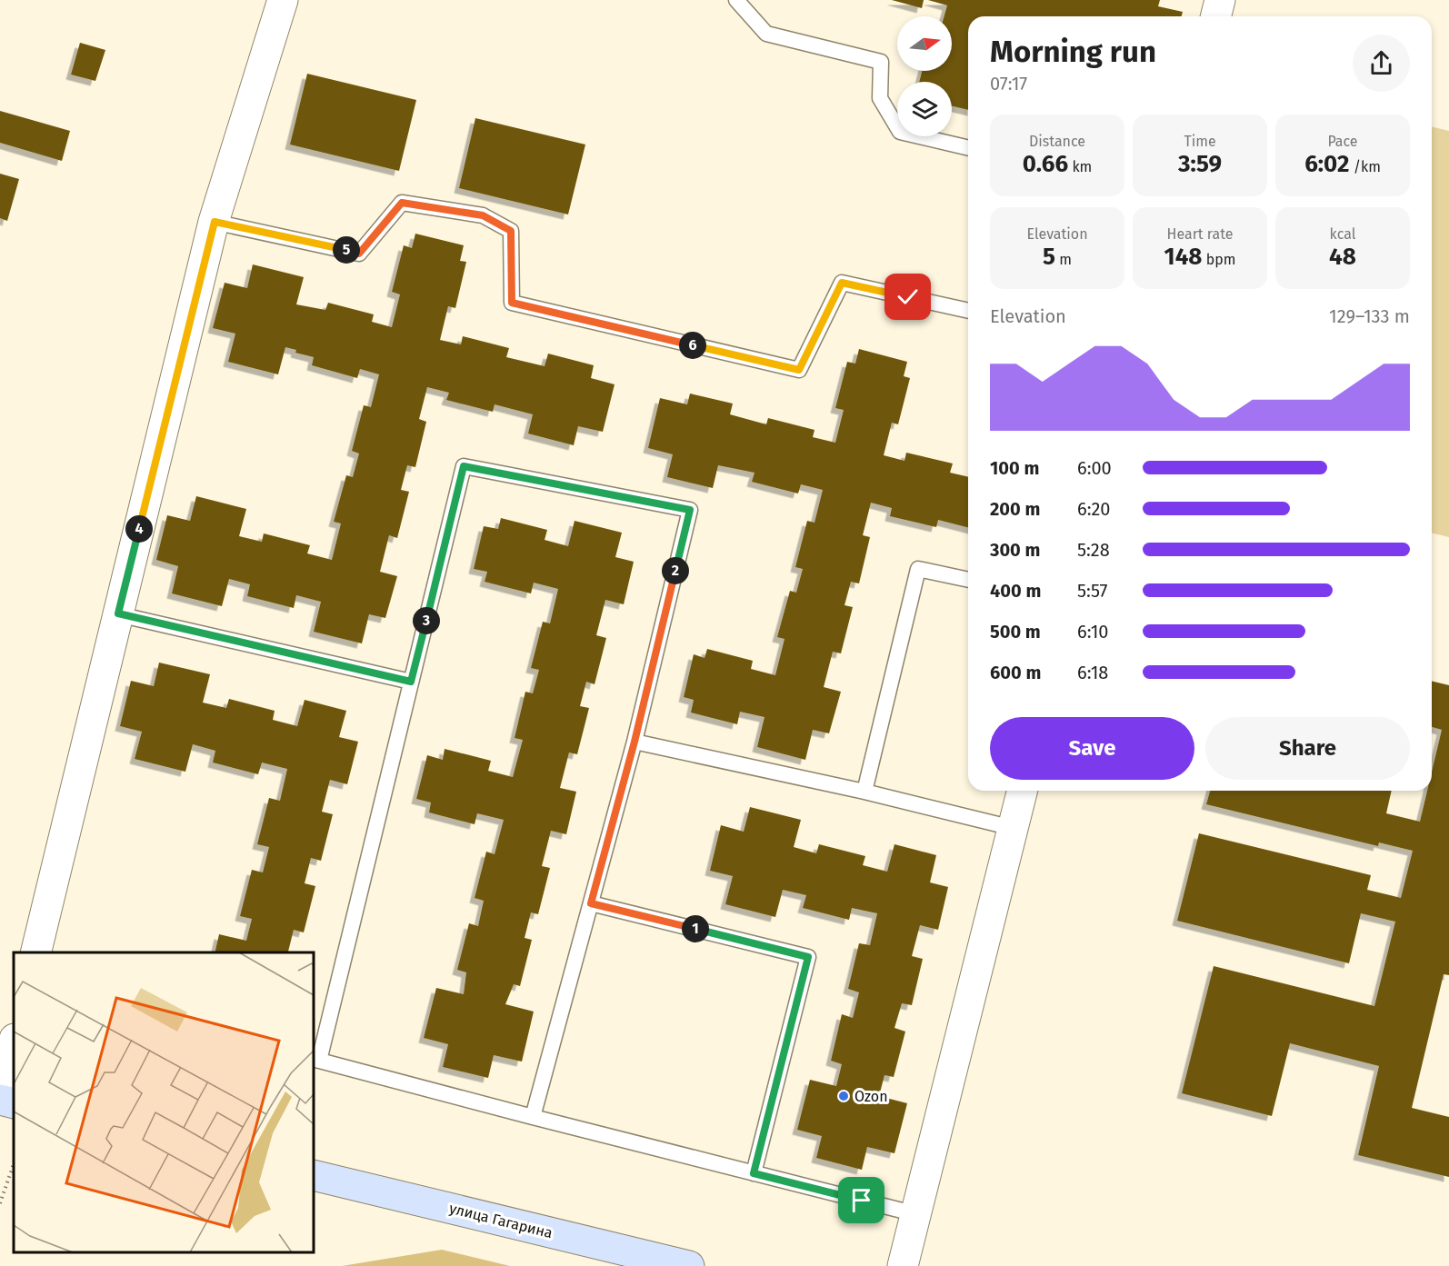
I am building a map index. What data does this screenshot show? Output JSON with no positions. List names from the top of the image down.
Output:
{
  "streets": {
    "street": ["улица Гагарина"]
  },
  "places": ["Ozon"],
  "north": "right",
  "page": {
    "heading": ["Morning run", "07:17"],
    "stats": [
      ["Distance", "0.66 km"],
      ["Time", "3:59"],
      ["Pace", "6:02 /km"],
      ["Elevation", "5 m"],
      ["Heart rate", "148 bpm"],
      ["kcal", "48"]
    ],
    "pins": [
      "5",
      "6",
      "4",
      "2",
      "3",
      "1"
    ],
    "chart": ["Elevation", "129–133 m"],
    "list": [
      {
        "name": "100 m",
        "note": "6:00"
      },
      {
        "name": "200 m",
        "note": "6:20"
      },
      {
        "name": "300 m",
        "note": "5:28"
      },
      {
        "name": "400 m",
        "note": "5:57"
      },
      {
        "name": "500 m",
        "note": "6:10"
      },
      {
        "name": "600 m",
        "note": "6:18"
      }
    ],
    "buttons": ["Save", "Share"]
  }
}
